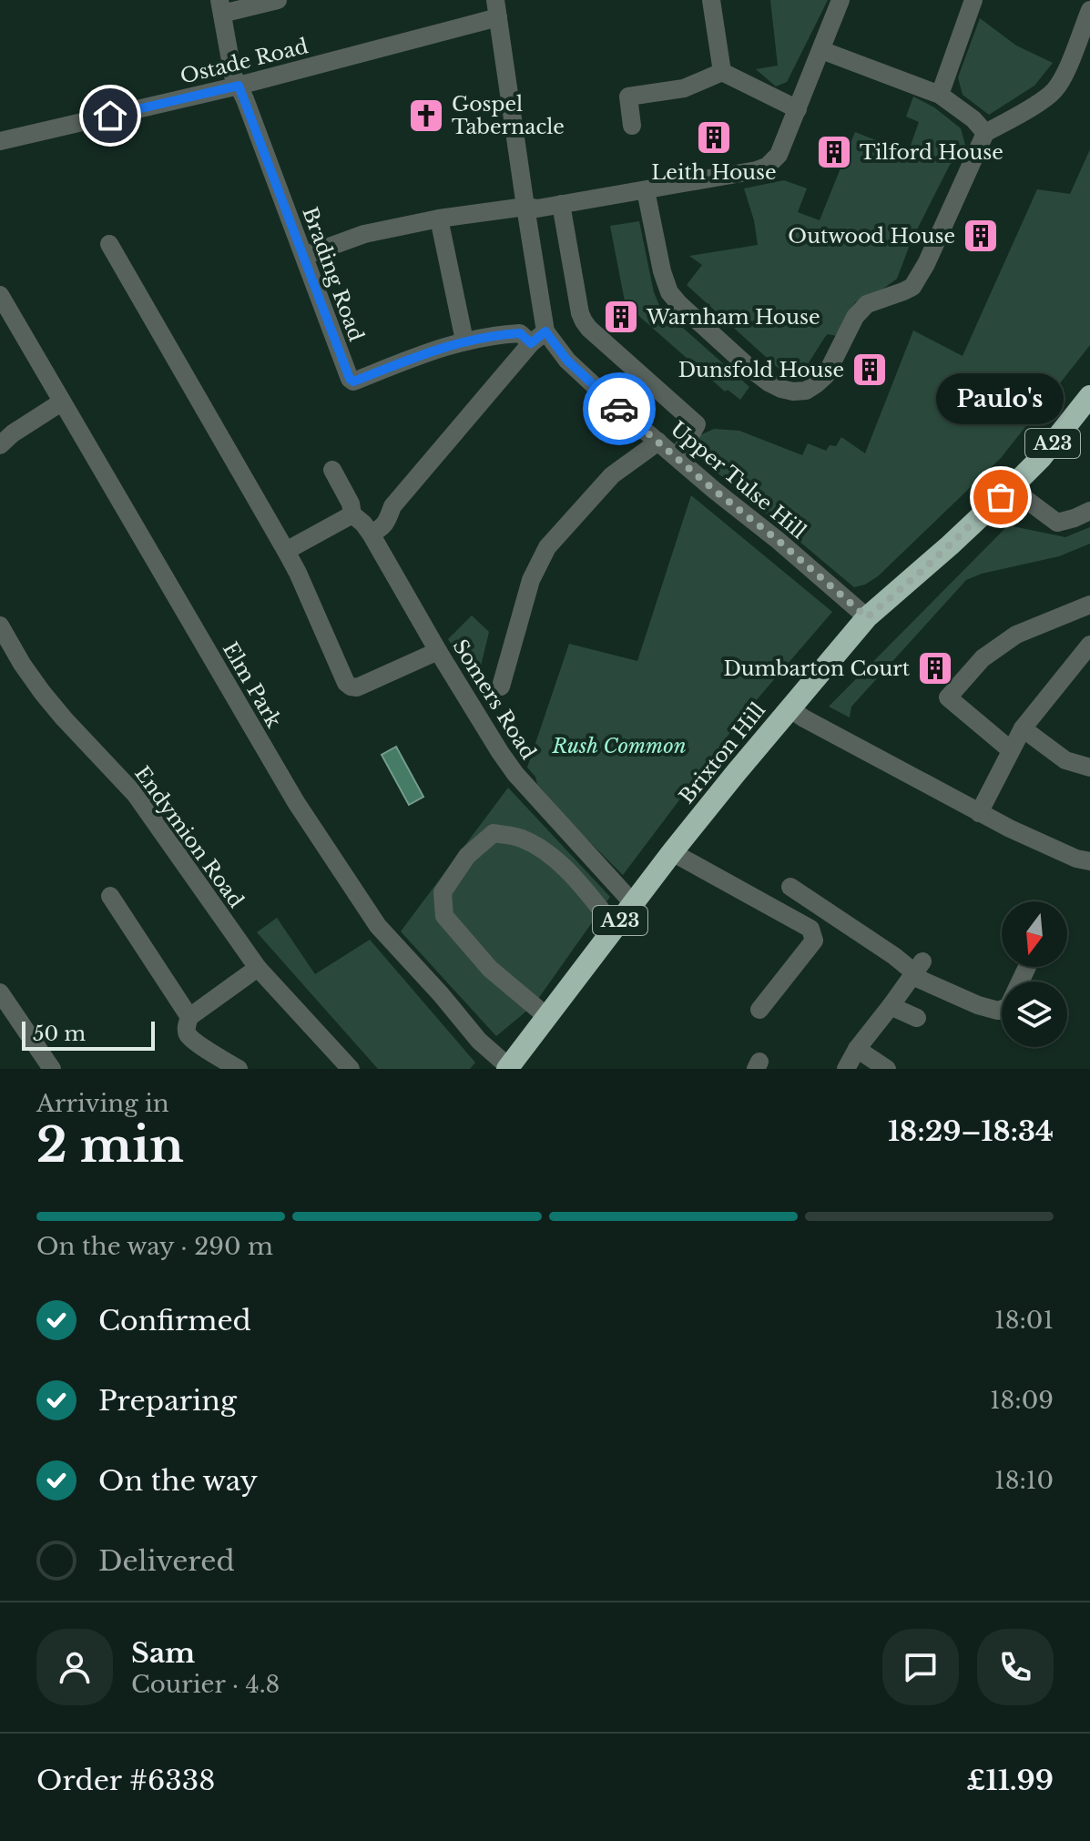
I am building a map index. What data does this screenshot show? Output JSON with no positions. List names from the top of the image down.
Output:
{
  "streets": {
    "highway": ["A23", "Brixton Hill"],
    "street": [
      "Ostade Road",
      "Brading Road",
      "Upper Tulse Hill",
      "Elm Park",
      "Somers Road",
      "Endymion Road"
    ]
  },
  "crossings": [
    ["Ostade Road", "Brading Road"],
    ["Ostade Road", "Upper Tulse Hill"],
    ["Brading Road", "Upper Tulse Hill"],
    ["Upper Tulse Hill", "Brixton Hill"],
    ["Elm Park", "Brixton Hill"],
    ["Somers Road", "Brixton Hill"]
  ],
  "parks": ["Rush Common"],
  "places": {
    "church": ["Gospel Tabernacle"],
    "building": [
      "Leith House",
      "Tilford House",
      "Outwood House",
      "Warnham House",
      "Dunsfold House",
      "Dumbarton Court"
    ],
    "other": ["Paulo's"]
  },
  "scale_bar": "50 m",
  "north": "bottom",
  "page": {
    "bubble": "Paulo's",
    "scale": "50 m",
    "heading": ["2 min", "Arriving in", "18:29–18:34"],
    "panel": [
      "Sam",
      "Courier · 4.8",
      "Order #6338",
      "£11.99"
    ],
    "bar": "On the way · 290 m",
    "list": [
      ["Confirmed", "18:01"],
      ["Preparing", "18:09"],
      ["On the way", "18:10"],
      "Delivered"
    ]
  }
}
